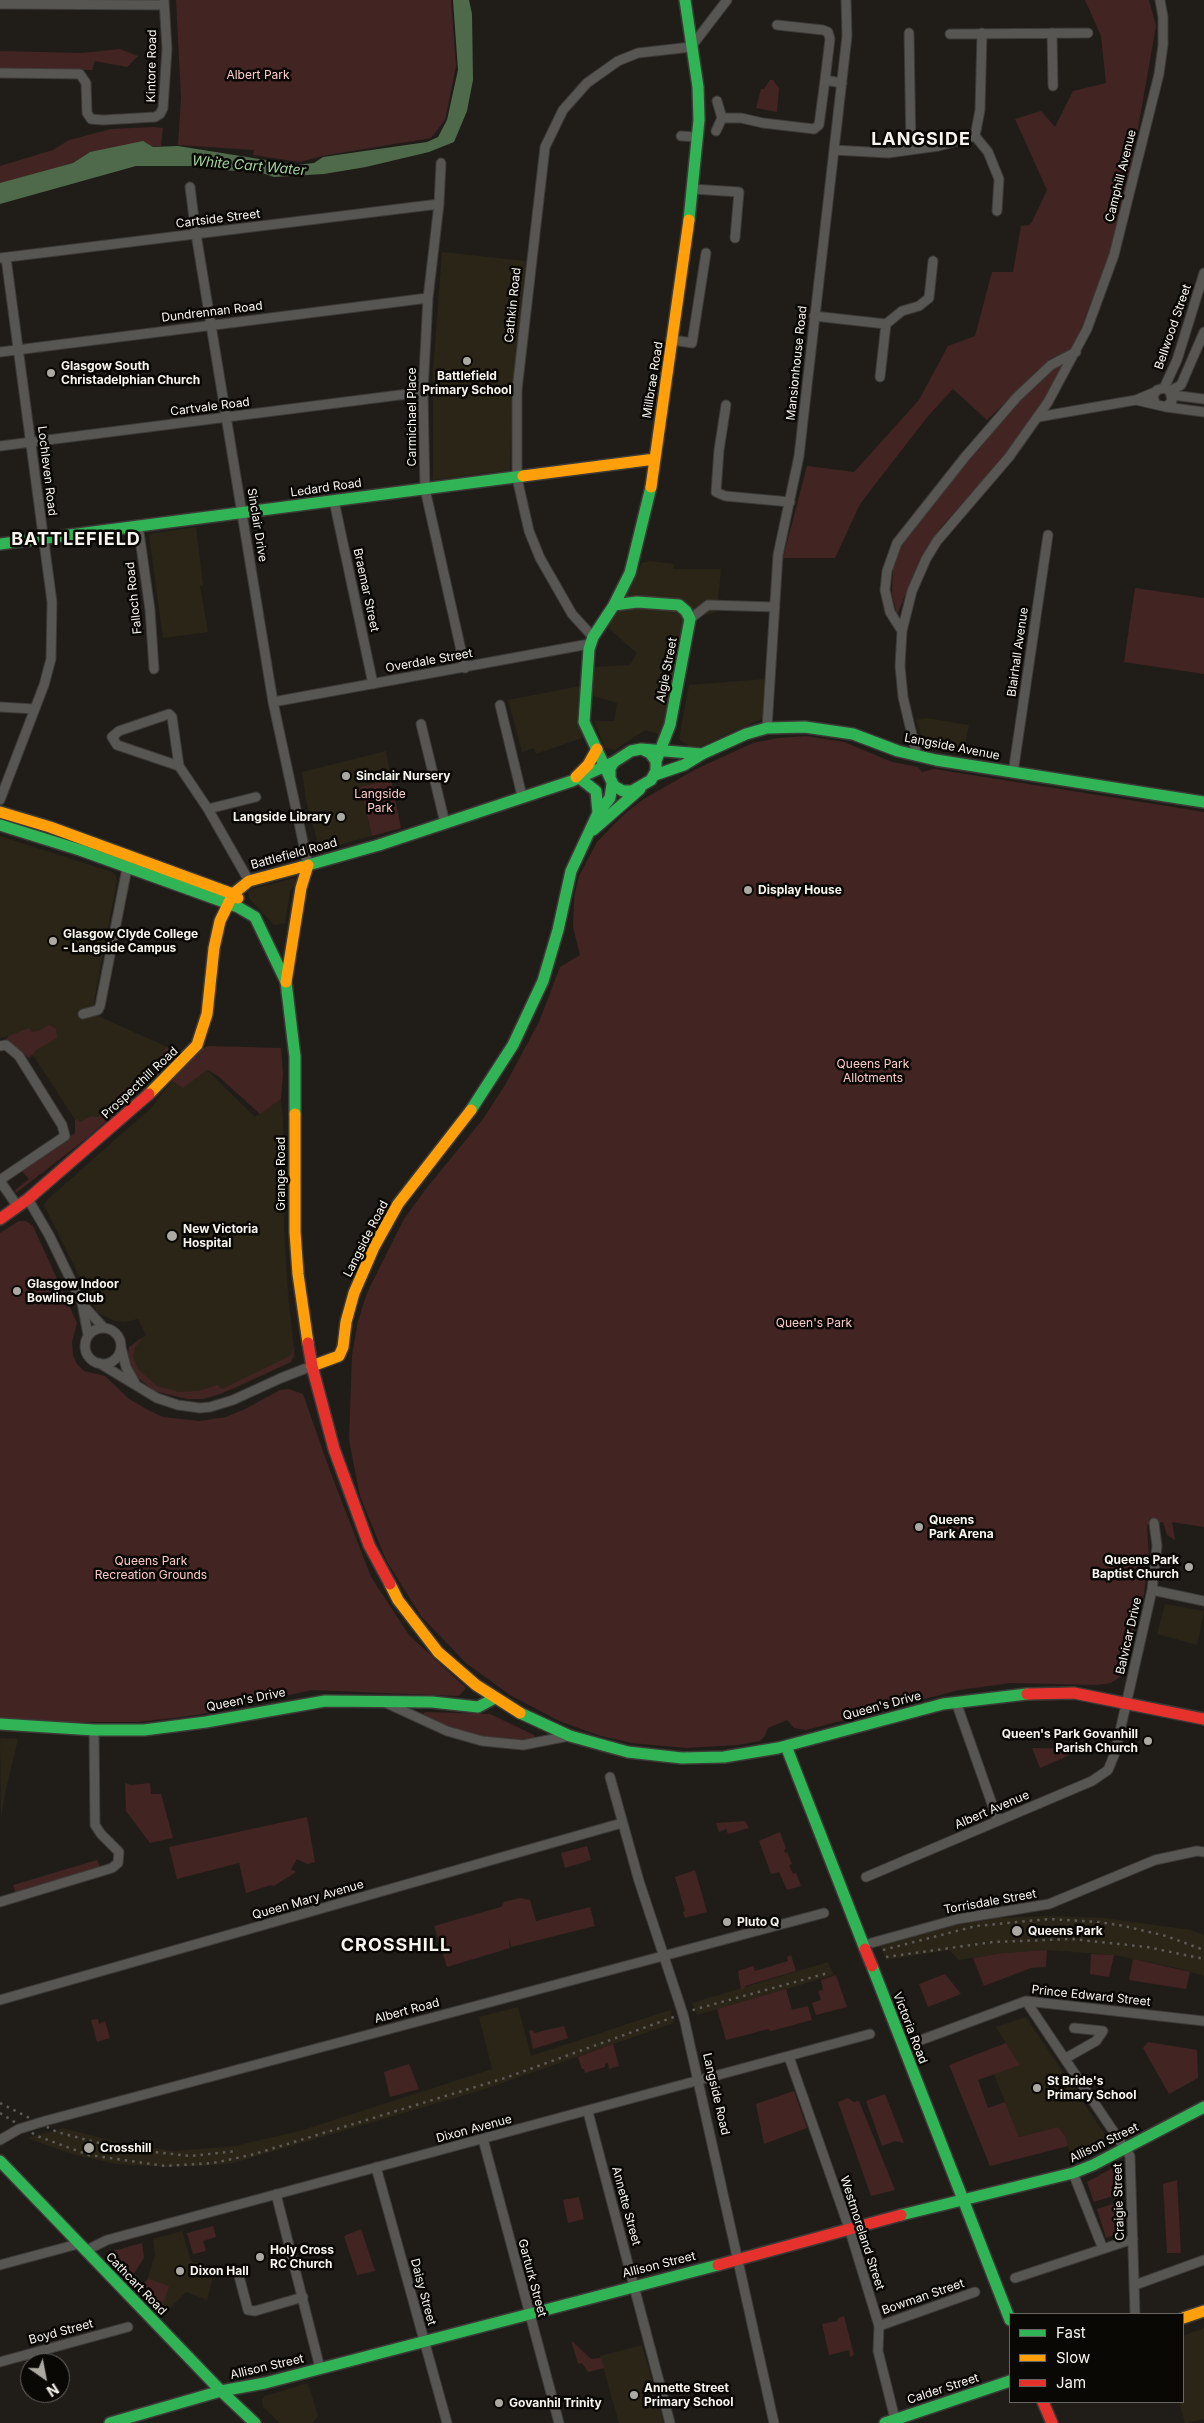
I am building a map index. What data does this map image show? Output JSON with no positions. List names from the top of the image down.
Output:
{
  "streets": {
    "street": [
      "Kintore Road",
      "Camphill Avenue",
      "Cartside Street",
      "Cathkin Road",
      "Dundrennan Road",
      "Bellwood Street",
      "Mansionhouse Road",
      "Millbrae Road",
      "Cartvale Road",
      "Carmichael Place",
      "Lochleven Road",
      "Ledard Road",
      "Sinclair Drive",
      "Braemar Street",
      "Falloch Road",
      "Blairhall Avenue",
      "Overdale Street",
      "Algie Street",
      "Langside Avenue",
      "Battlefield Road",
      "Prospecthill Road",
      "Grange Road",
      "Langside Road",
      "Balvicar Drive",
      "Queen's Drive",
      "Albert Avenue",
      "Queen Mary Avenue",
      "Torrisdale Street",
      "Prince Edward Street",
      "Albert Road",
      "Victoria Road",
      "Dixon Avenue",
      "Allison Street",
      "Craigie Street",
      "Annette Street",
      "Westmoreland Street",
      "Garturk Street",
      "Cathcart Road",
      "Daisy Street",
      "Bowman Street",
      "Boyd Street",
      "Calder Street"
    ]
  },
  "crossings": [
    ["Camphill Avenue", "Langside Avenue"],
    ["Cartside Street", "Carmichael Place"],
    ["Cartside Street", "Lochleven Road"],
    ["Cartside Street", "Sinclair Drive"],
    ["Cathkin Road", "Millbrae Road"],
    ["Cathkin Road", "Ledard Road"],
    ["Cathkin Road", "Overdale Street"],
    ["Dundrennan Road", "Carmichael Place"],
    ["Dundrennan Road", "Lochleven Road"],
    ["Dundrennan Road", "Sinclair Drive"],
    ["Mansionhouse Road", "Langside Avenue"],
    ["Millbrae Road", "Ledard Road"],
    ["Millbrae Road", "Overdale Street"],
    ["Millbrae Road", "Algie Street"],
    ["Millbrae Road", "Langside Avenue"],
    ["Millbrae Road", "Battlefield Road"],
    ["Millbrae Road", "Langside Road"],
    ["Cartvale Road", "Carmichael Place"],
    ["Cartvale Road", "Lochleven Road"],
    ["Cartvale Road", "Sinclair Drive"],
    ["Carmichael Place", "Ledard Road"],
    ["Carmichael Place", "Overdale Street"],
    ["Lochleven Road", "Ledard Road"],
    ["Ledard Road", "Sinclair Drive"],
    ["Ledard Road", "Braemar Street"],
    ["Ledard Road", "Falloch Road"],
    ["Sinclair Drive", "Overdale Street"],
    ["Sinclair Drive", "Battlefield Road"],
    ["Sinclair Drive", "Grange Road"],
    ["Braemar Street", "Overdale Street"],
    ["Blairhall Avenue", "Langside Avenue"],
    ["Algie Street", "Langside Avenue"],
    ["Algie Street", "Battlefield Road"],
    ["Algie Street", "Langside Road"],
    ["Langside Avenue", "Battlefield Road"],
    ["Langside Avenue", "Langside Road"],
    ["Battlefield Road", "Prospecthill Road"],
    ["Battlefield Road", "Grange Road"],
    ["Battlefield Road", "Langside Road"],
    ["Prospecthill Road", "Grange Road"],
    ["Grange Road", "Langside Road"],
    ["Langside Road", "Queen Mary Avenue"],
    ["Langside Road", "Albert Road"],
    ["Langside Road", "Dixon Avenue"],
    ["Langside Road", "Allison Street"],
    ["Balvicar Drive", "Queen's Drive"],
    ["Balvicar Drive", "Albert Avenue"],
    ["Queen's Drive", "Victoria Road"],
    ["Torrisdale Street", "Victoria Road"],
    ["Prince Edward Street", "Craigie Street"],
    ["Victoria Road", "Allison Street"],
    ["Dixon Avenue", "Annette Street"],
    ["Dixon Avenue", "Westmoreland Street"],
    ["Dixon Avenue", "Garturk Street"],
    ["Dixon Avenue", "Cathcart Road"],
    ["Dixon Avenue", "Daisy Street"],
    ["Allison Street", "Craigie Street"],
    ["Allison Street", "Annette Street"],
    ["Allison Street", "Westmoreland Street"],
    ["Allison Street", "Garturk Street"],
    ["Allison Street", "Cathcart Road"],
    ["Allison Street", "Daisy Street"],
    ["Westmoreland Street", "Bowman Street"],
    ["Westmoreland Street", "Calder Street"]
  ],
  "districts": ["LANGSIDE", "BATTLEFIELD", "CROSSHILL"],
  "water": ["White Cart Water"],
  "parks": [
    "Albert Park",
    "Langside Park",
    "Queens Park Allotments",
    "Queen's Park",
    "Queens Park Recreation Grounds"
  ],
  "places": [
    "Battlefield Primary School",
    "Glasgow South Christadelphian Church",
    "Sinclair Nursery",
    "Langside Library",
    "Display House",
    "Glasgow Clyde College - Langside Campus",
    "New Victoria Hospital",
    "Glasgow Indoor Bowling Club",
    "Queens Park Arena",
    "Queens Park Baptist Church",
    "Queen's Park Govanhill Parish Church",
    "Pluto Q",
    "Queens Park",
    "St Bride's Primary School",
    "Crosshill",
    "Holy Cross RC Church",
    "Dixon Hall",
    "Annette Street Primary School",
    "Govanhil Trinity"
  ],
  "legend": ["Fast", "Slow", "Jam"],
  "north": "bottom right"
}
